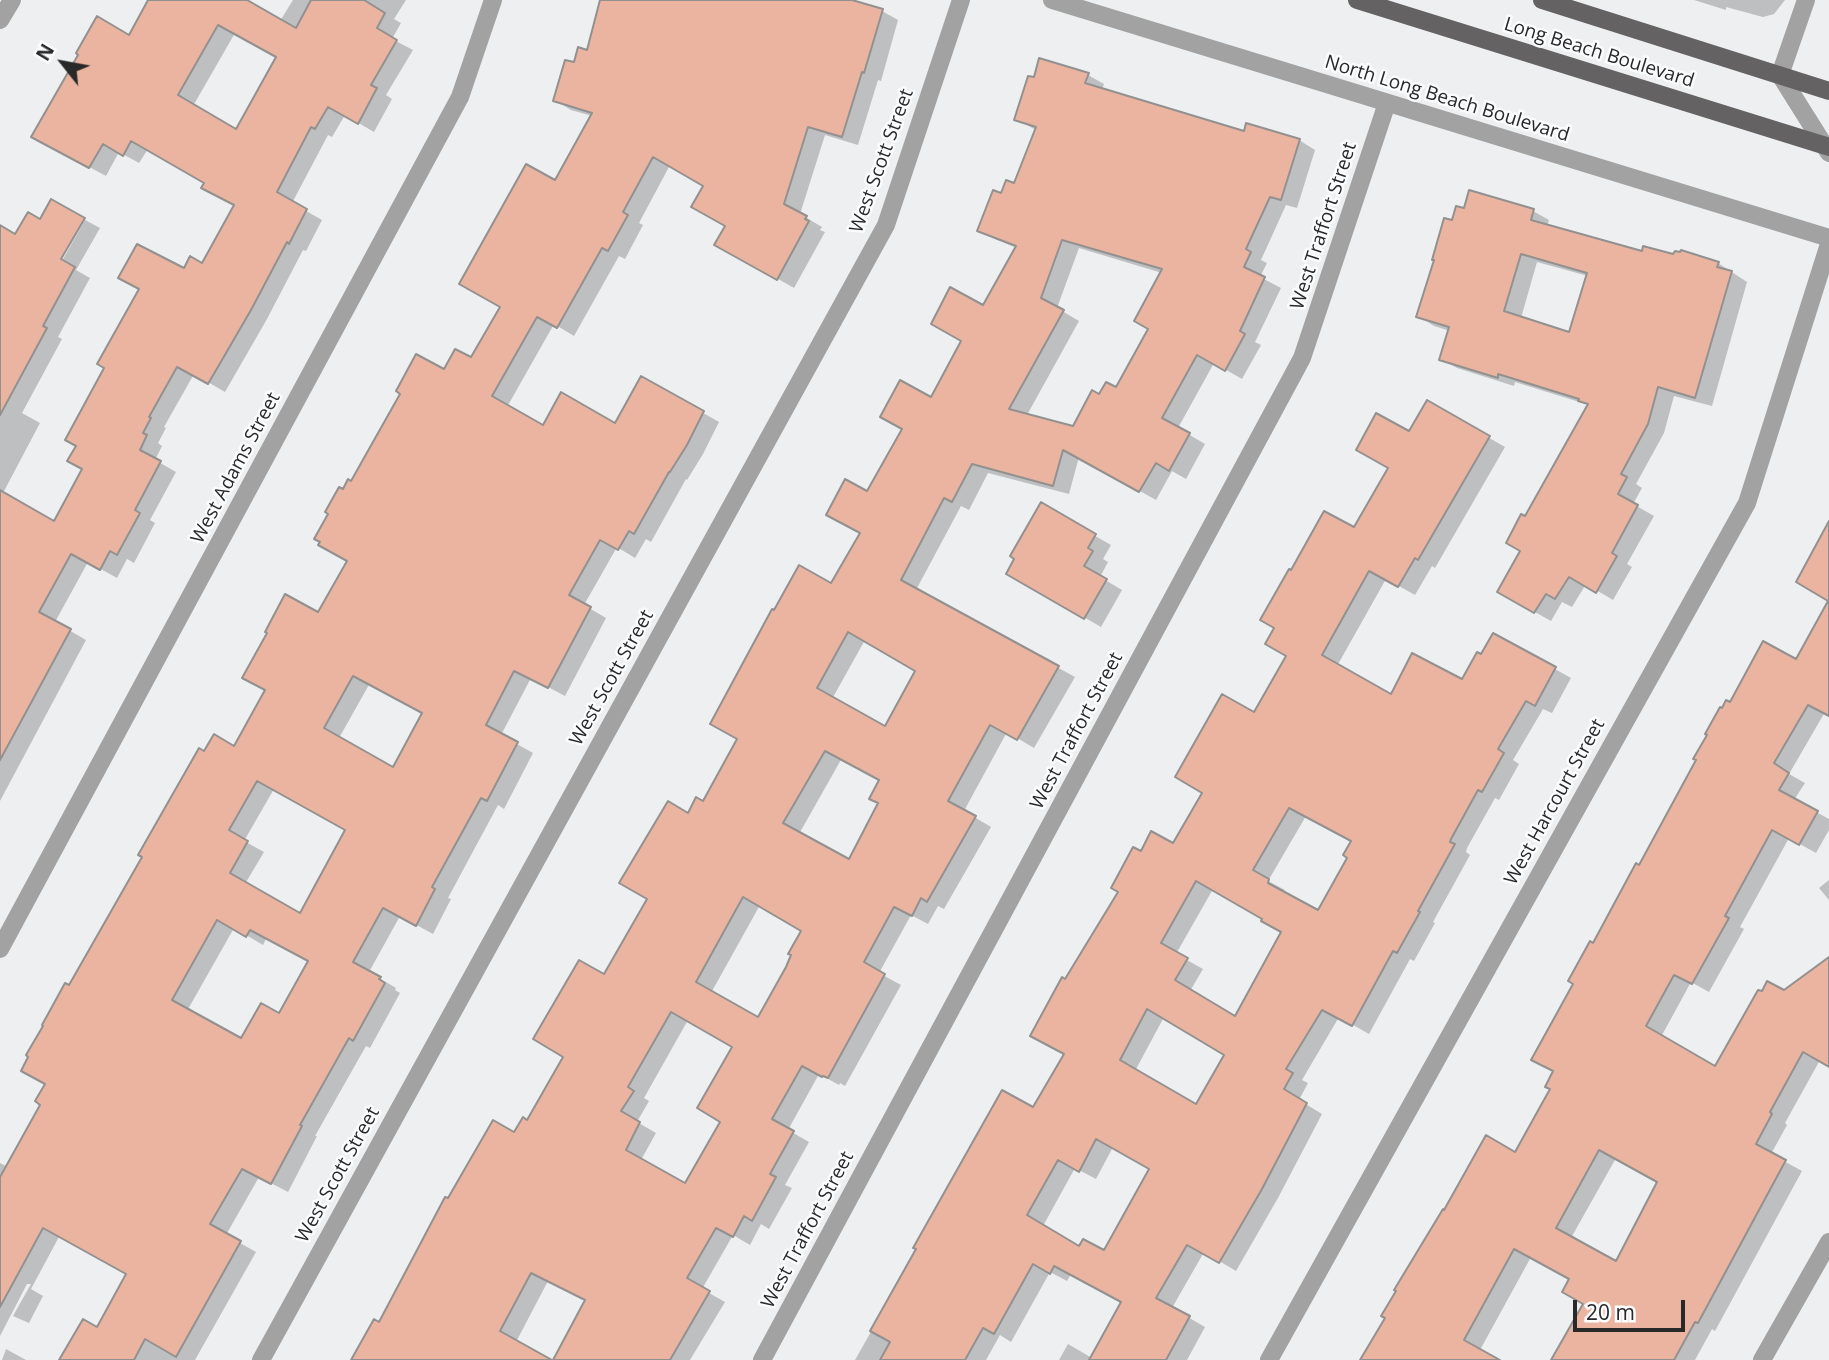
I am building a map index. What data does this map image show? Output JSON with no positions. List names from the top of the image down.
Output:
{
  "streets": {
    "main road": ["Long Beach Boulevard"],
    "street": [
      "North Long Beach Boulevard",
      "West Scott Street",
      "West Traffort Street",
      "West Adams Street",
      "West Harcourt Street"
    ]
  },
  "crossings": [
    ["North Long Beach Boulevard", "West Traffort Street"]
  ],
  "scale_bar": "20 m",
  "north": "top left"
}
